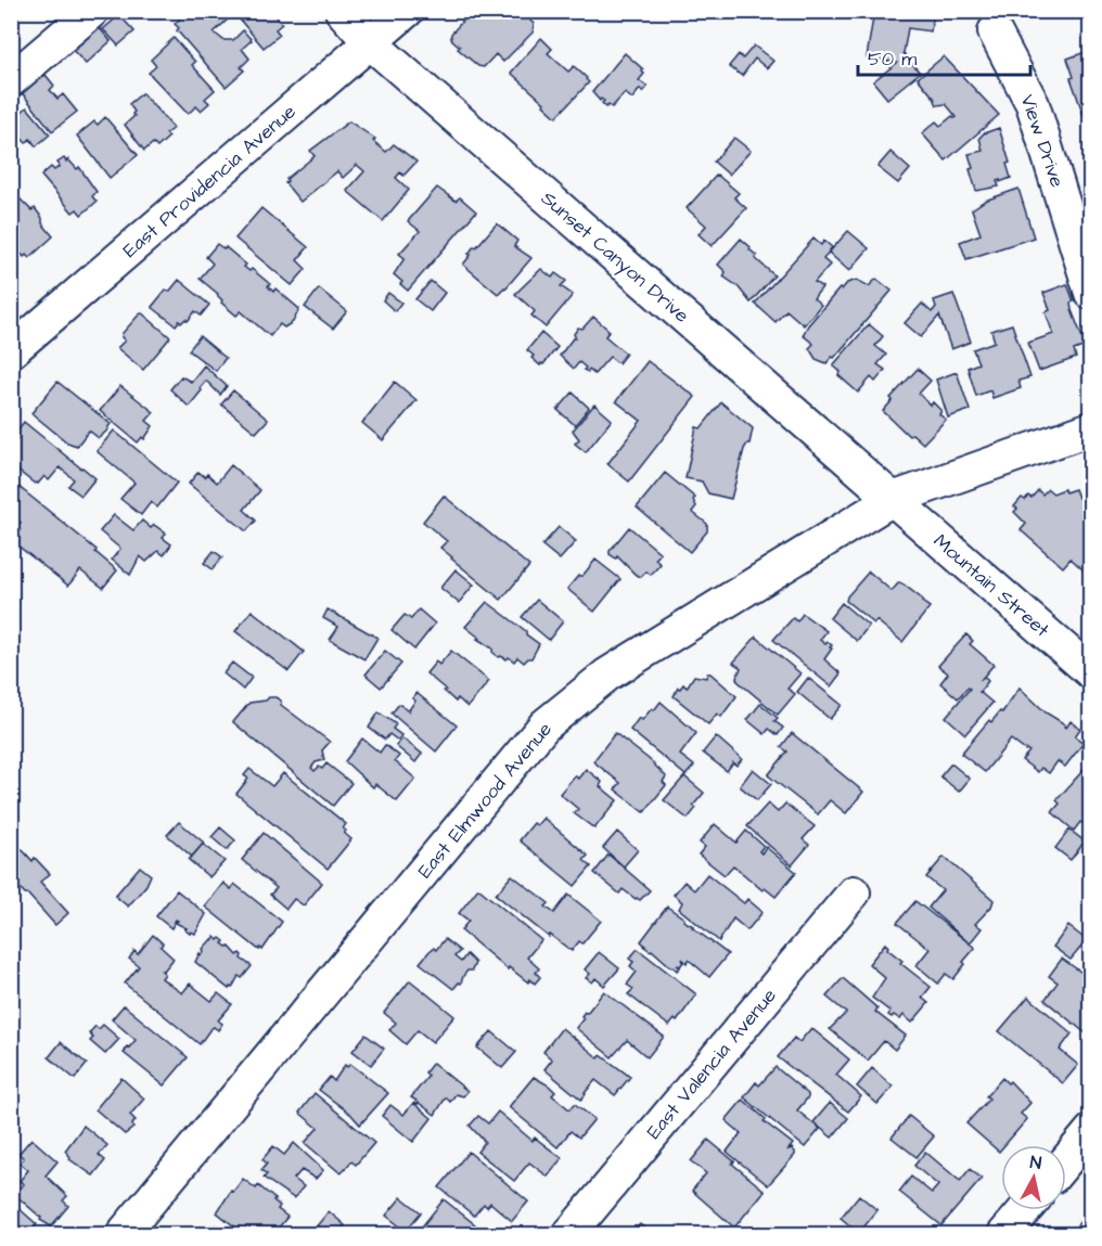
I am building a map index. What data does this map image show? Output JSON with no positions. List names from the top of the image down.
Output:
{
  "streets": {
    "street": [
      "View Drive",
      "East Providencia Avenue",
      "Sunset Canyon Drive",
      "Mountain Street",
      "East Elmwood Avenue",
      "East Valencia Avenue"
    ]
  },
  "crossings": [
    ["East Providencia Avenue", "Sunset Canyon Drive"],
    ["Sunset Canyon Drive", "Mountain Street"],
    ["Sunset Canyon Drive", "East Elmwood Avenue"],
    ["Mountain Street", "East Elmwood Avenue"]
  ],
  "scale_bar": "50 m",
  "north": "top"
}
